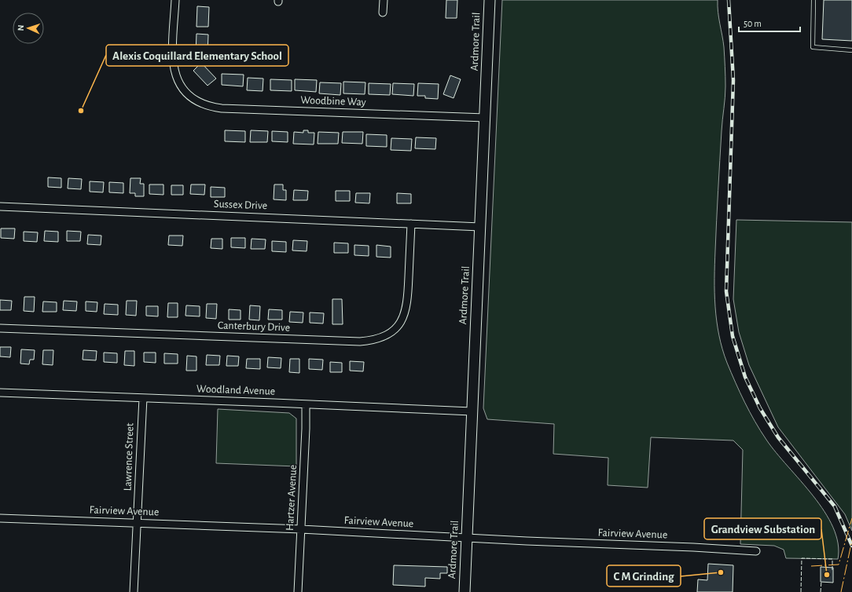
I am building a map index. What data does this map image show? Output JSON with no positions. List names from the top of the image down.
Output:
{
  "streets": {
    "street": [
      "Ardmore Trail",
      "Woodbine Way",
      "Sussex Drive",
      "Canterbury Drive",
      "Woodland Avenue",
      "Lawrence Street",
      "Hartzer Avenue",
      "Fairview Avenue"
    ]
  },
  "crossings": [
    ["Ardmore Trail", "Woodbine Way"],
    ["Ardmore Trail", "Sussex Drive"],
    ["Ardmore Trail", "Woodland Avenue"],
    ["Ardmore Trail", "Fairview Avenue"],
    ["Sussex Drive", "Canterbury Drive"],
    ["Woodland Avenue", "Lawrence Street"],
    ["Woodland Avenue", "Hartzer Avenue"],
    ["Lawrence Street", "Fairview Avenue"],
    ["Hartzer Avenue", "Fairview Avenue"]
  ],
  "places": ["Alexis Coquillard Elementary School", "C M Grinding", "Grandview Substation"],
  "scale_bar": "50 m",
  "north": "left"
}
